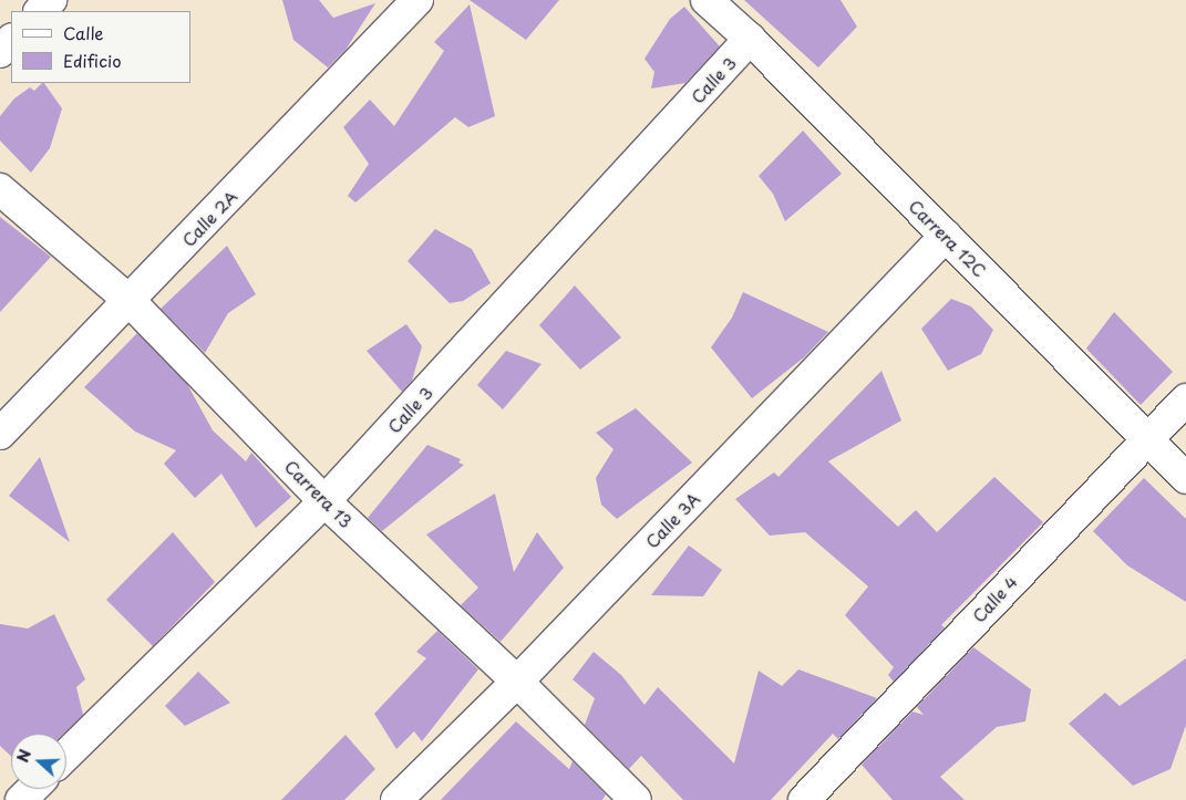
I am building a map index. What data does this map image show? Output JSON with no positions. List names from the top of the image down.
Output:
{
  "streets": {
    "street": [
      "Calle 3",
      "Calle 2A",
      "Carrera 12C",
      "Carrera 13",
      "Calle 3A",
      "Calle 4"
    ]
  },
  "crossings": [
    ["Calle 3", "Carrera 12C"],
    ["Calle 3", "Carrera 13"],
    ["Calle 2A", "Carrera 13"],
    ["Carrera 12C", "Calle 3A"],
    ["Carrera 12C", "Calle 4"],
    ["Carrera 13", "Calle 3A"]
  ],
  "legend": ["Calle", "Edificio"],
  "north": "left"
}
